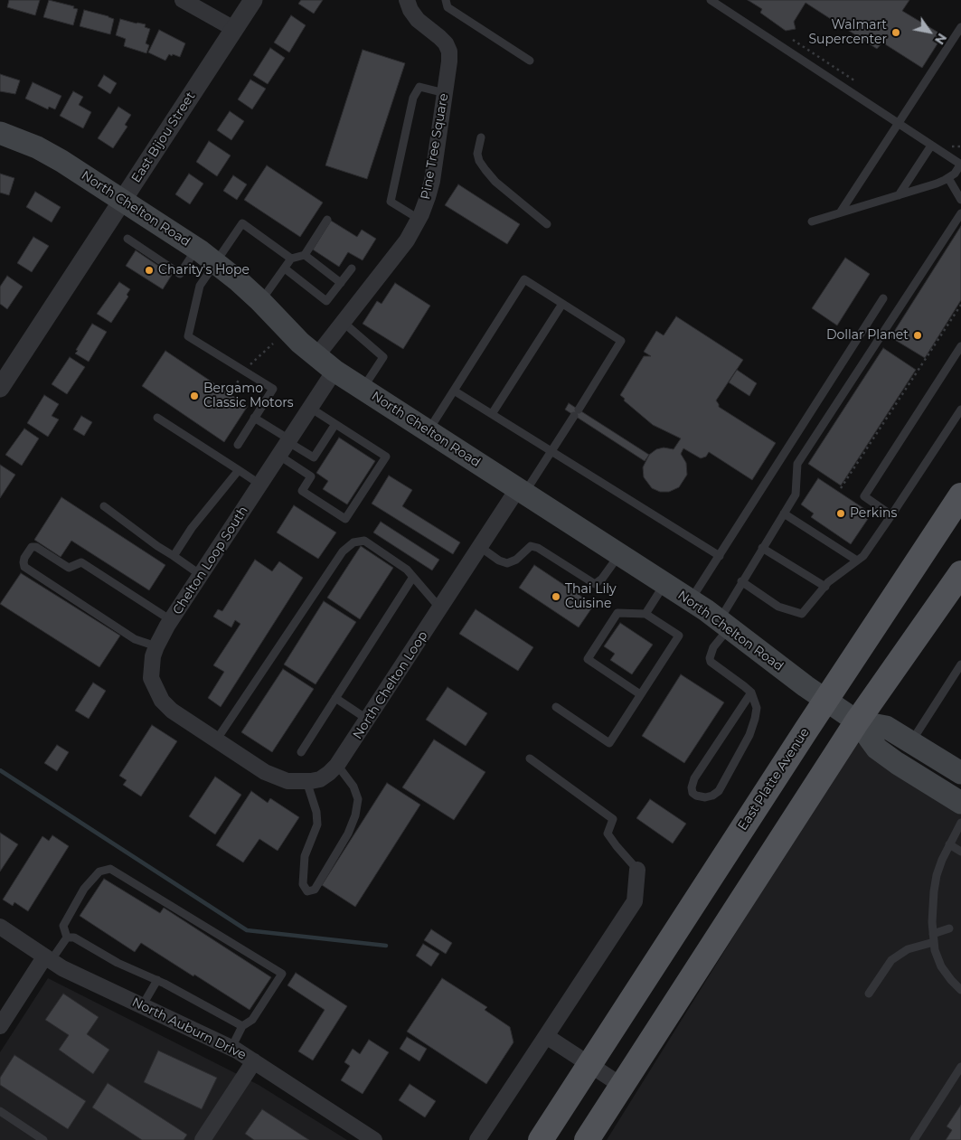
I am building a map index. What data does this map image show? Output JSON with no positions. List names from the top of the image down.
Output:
{
  "streets": {
    "main road": ["North Chelton Road", "East Platte Avenue"],
    "street": [
      "East Bijou Street",
      "Pine Tree Square",
      "Chelton Loop South",
      "North Chelton Loop",
      "North Auburn Drive"
    ]
  },
  "crossings": [
    ["East Bijou Street", "North Chelton Road"],
    ["Pine Tree Square", "North Chelton Road"],
    ["North Chelton Road", "Chelton Loop South"],
    ["North Chelton Road", "North Chelton Loop"],
    ["North Chelton Road", "East Platte Avenue"],
    ["Chelton Loop South", "North Chelton Loop"]
  ],
  "places": [
    "Walmart Supercenter",
    "Charity's Hope",
    "Dollar Planet",
    "Bergamo Classic Motors",
    "Perkins",
    "Thai Lily Cuisine"
  ],
  "north": "bottom right"
}
